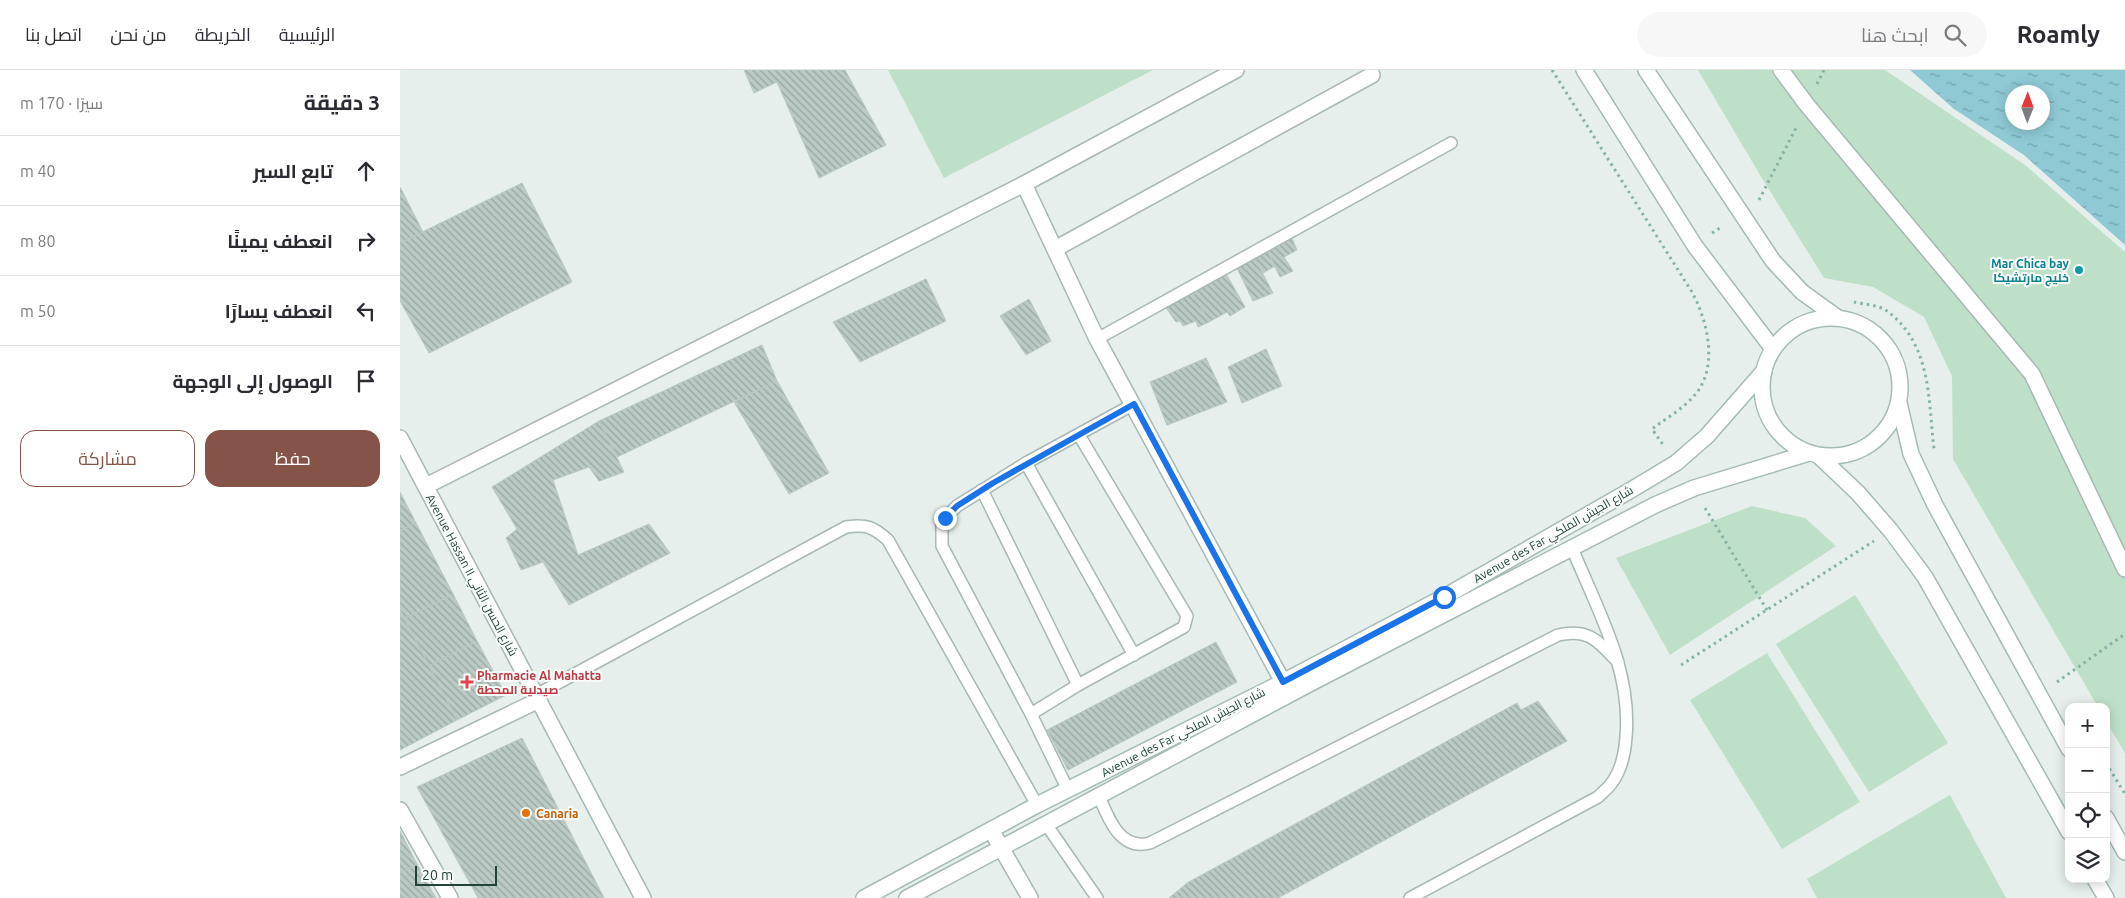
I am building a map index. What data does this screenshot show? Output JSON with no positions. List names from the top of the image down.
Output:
{
  "streets": {
    "main road": ["Avenue des Far شارع الجيش الملكي", "Avenue Hassan II شارع الحسن الثاني"]
  },
  "places": {
    "other": ["Mar Chica bay خليج مارتشيكا", "Canaria"],
    "health": ["Pharmacie Al Mahatta صيدلية المحطة"]
  },
  "scale_bar": "20 m",
  "north": "top",
  "page": {
    "header": "Roamly",
    "search": "ابحث هنا",
    "nav": [
      "الرئيسية",
      "الخريطة",
      "من نحن",
      "اتصل بنا"
    ],
    "heading": ["3 دقيقة", "سيرًا · 170 m"],
    "list": [
      ["تابع السير", "40 m"],
      ["انعطف يمينًا", "80 m"],
      ["انعطف يسارًا", "50 m"],
      "الوصول إلى الوجهة"
    ],
    "buttons": ["حفظ", "مشاركة"],
    "map_buttons": ["+", "−"],
    "scale": "20 m"
  }
}
